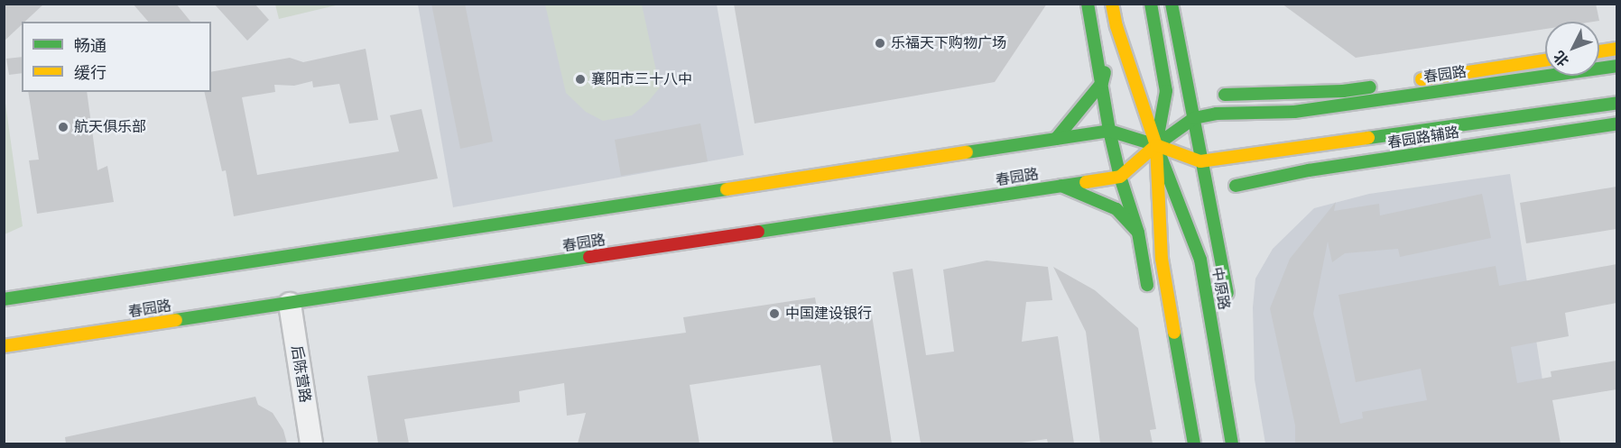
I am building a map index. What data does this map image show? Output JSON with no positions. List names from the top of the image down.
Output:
{
  "streets": {
    "main road": ["春园路", "春园路辅路", "中原路"],
    "street": ["后陈营路"]
  },
  "crossings": [
    ["春园路", "中原路"],
    ["春园路", "后陈营路"]
  ],
  "places": [
    "乐福天下购物广场",
    "襄阳市三十八中",
    "航天俱乐部",
    "中国建设银行"
  ],
  "legend": ["畅通", "缓行"],
  "north": "bottom left"
}
